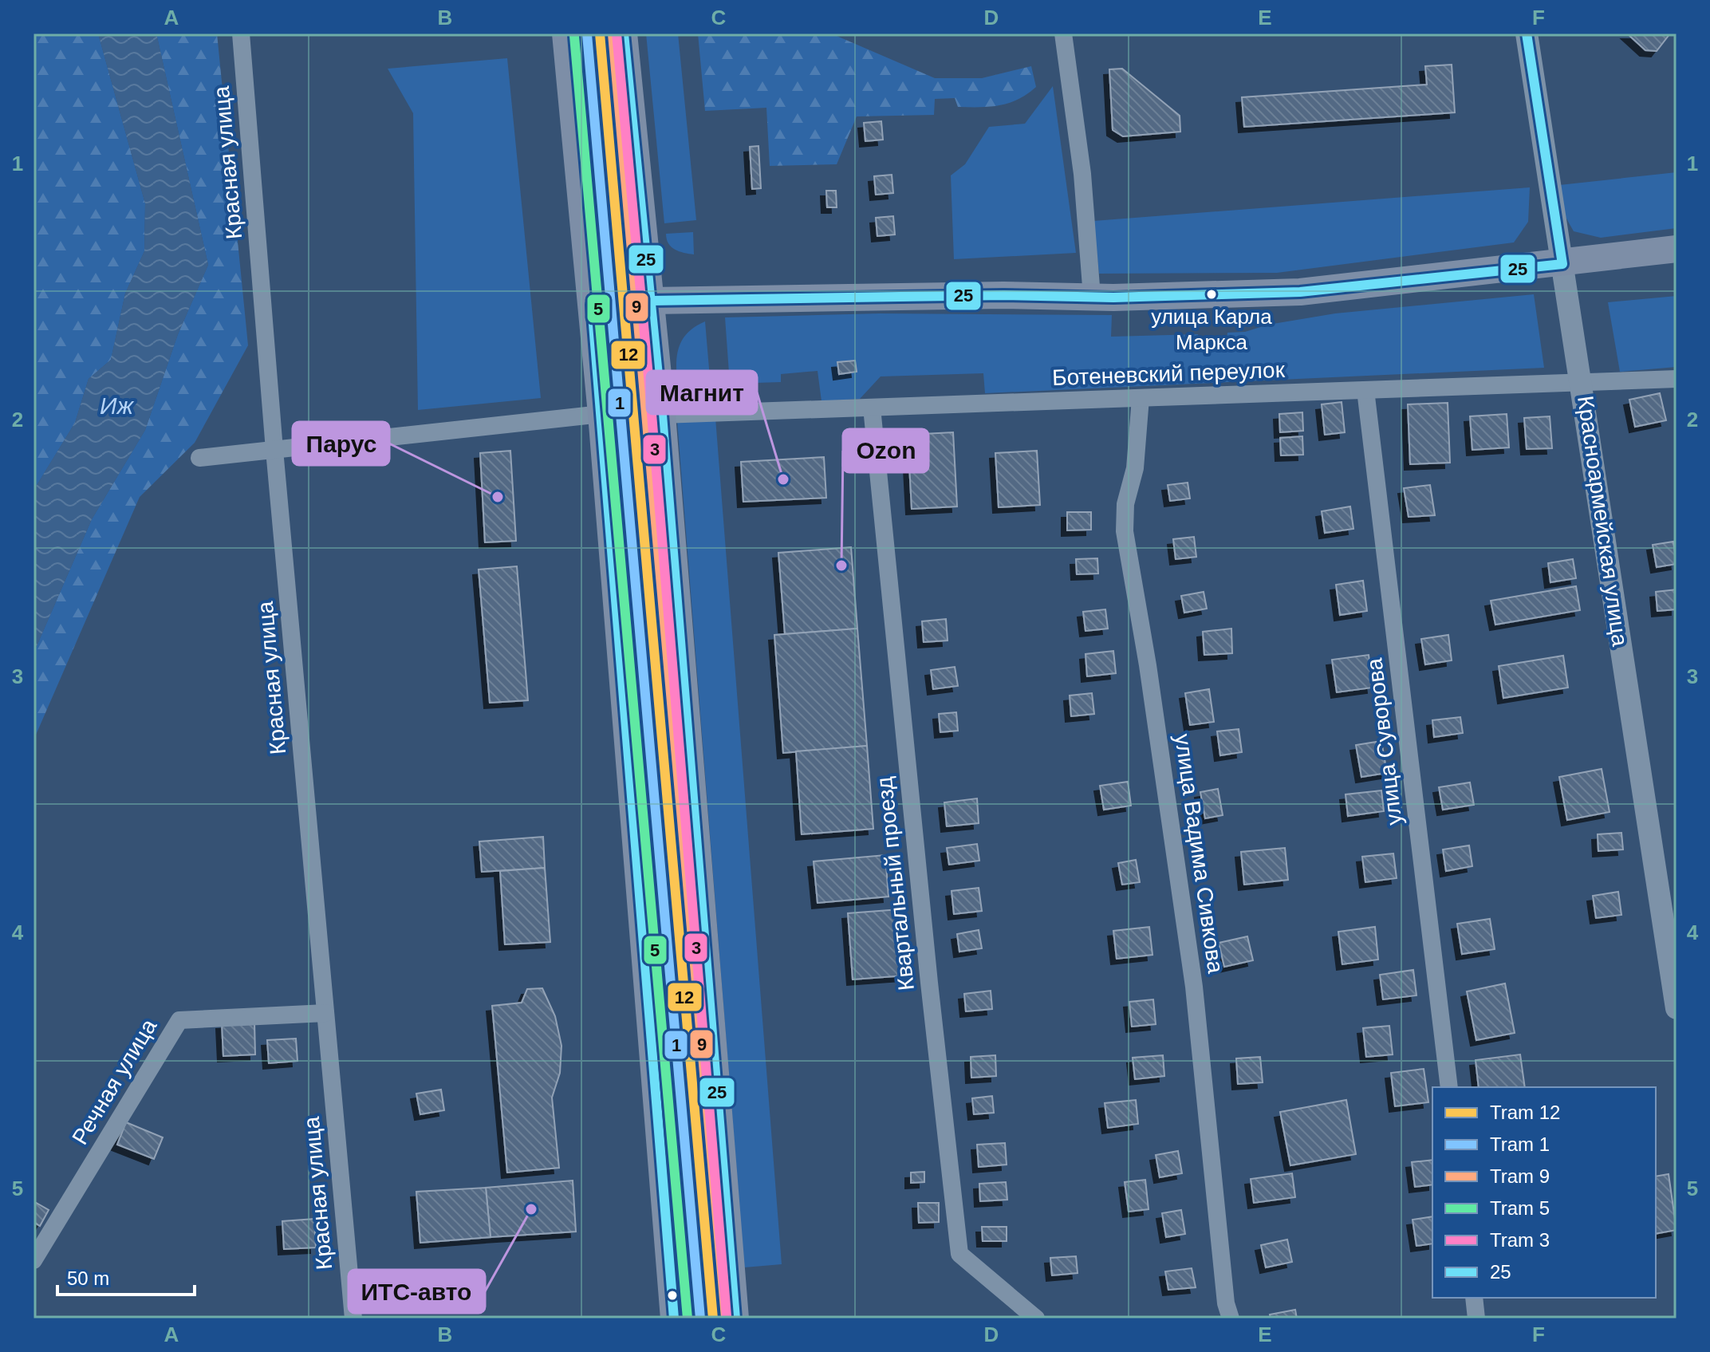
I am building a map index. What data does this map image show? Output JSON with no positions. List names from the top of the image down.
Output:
{
  "streets": {
    "street": [
      "Красная улица",
      "Ботеневский переулок",
      "Красноармейская улица",
      "улица Суворова",
      "улица Вадима Сивкова",
      "Квартальный проезд",
      "Речная улица"
    ]
  },
  "crossings": [
    ["Красная улица", "Речная улица"],
    ["Ботеневский переулок", "Красноармейская улица"],
    ["Ботеневский переулок", "улица Суворова"],
    ["Ботеневский переулок", "улица Вадима Сивкова"],
    ["Ботеневский переулок", "Квартальный проезд"]
  ],
  "water": ["Иж"],
  "places": [
    "улица Карла Маркса",
    "Магнит",
    "Парус",
    "Ozon",
    "ИТС-авто"
  ],
  "lines": [
    "tram line 12",
    "tram line 9",
    "tram line 3",
    "transit line 25",
    "tram line 1",
    "tram line 5"
  ],
  "legend": [
    "Tram 12",
    "Tram 1",
    "Tram 9",
    "Tram 5",
    "Tram 3",
    "25"
  ],
  "scale_bar": "50 m",
  "grid": {
    "columns": [
      "A",
      "B",
      "C",
      "D",
      "E",
      "F"
    ],
    "rows": [
      "1",
      "2",
      "3",
      "4",
      "5"
    ]
  }
}
